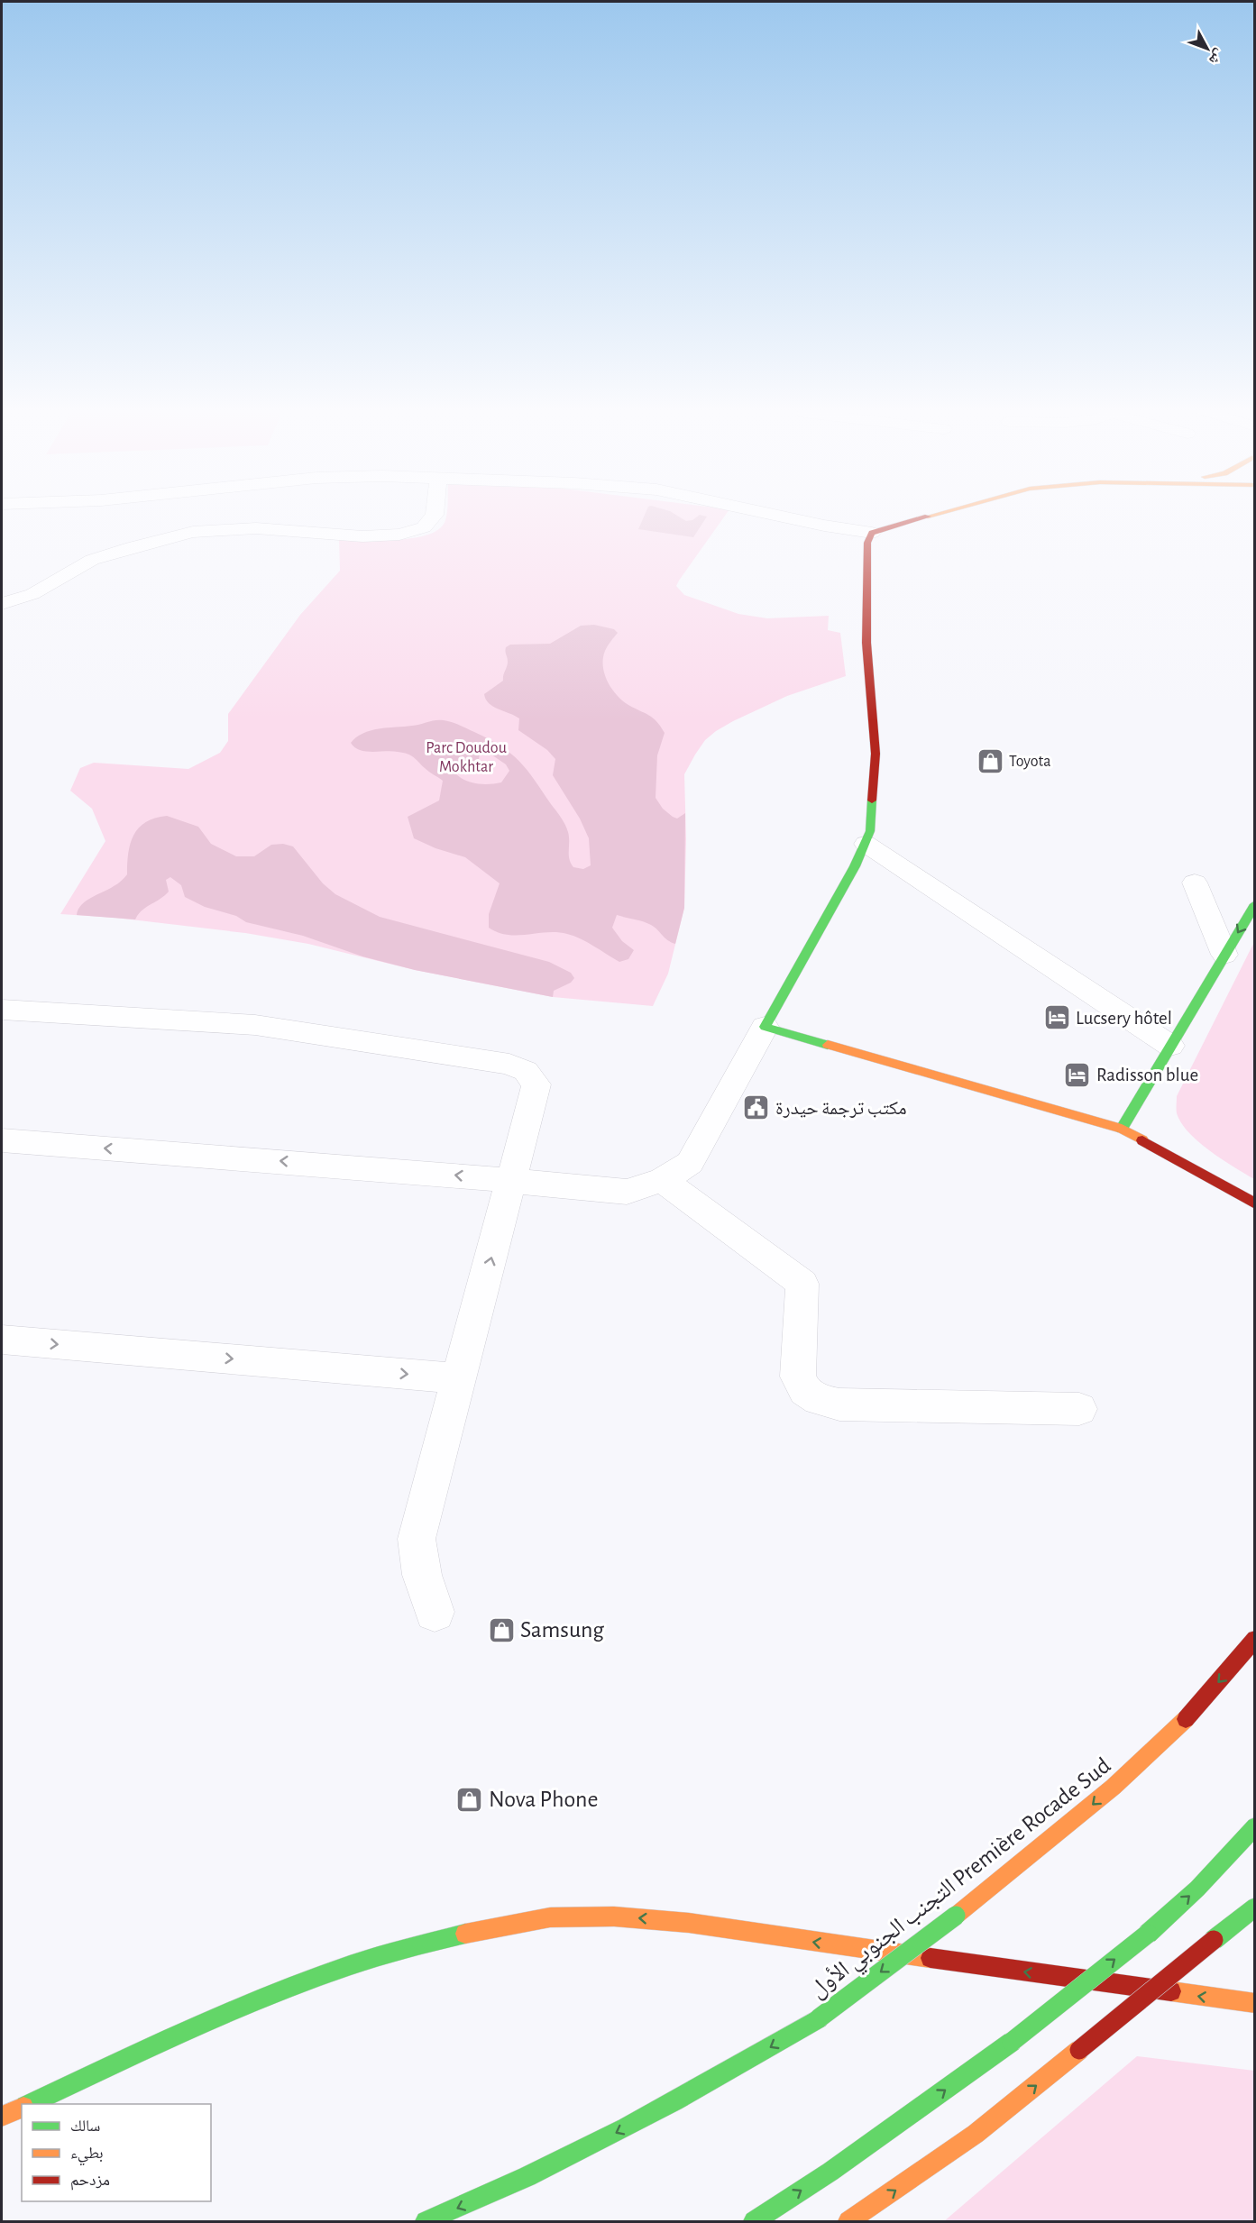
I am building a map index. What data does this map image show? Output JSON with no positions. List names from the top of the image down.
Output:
{
  "streets": {
    "main road": ["التجنب الجنوبي الأول Première Rocade Sud"]
  },
  "one_way": ["التجنب الجنوبي الأول Première Rocade Sud"],
  "parks": ["Parc Doudou Mokhtar"],
  "places": {
    "shop": ["Toyota", "Samsung", "Nova Phone"],
    "hotel": ["Lucsery hôtel", "Radisson blue"],
    "public building": ["مكتب ترجمة حيدرة"]
  },
  "legend": ["سالك", "بطيء", "مزدحم"],
  "north": "bottom right"
}
